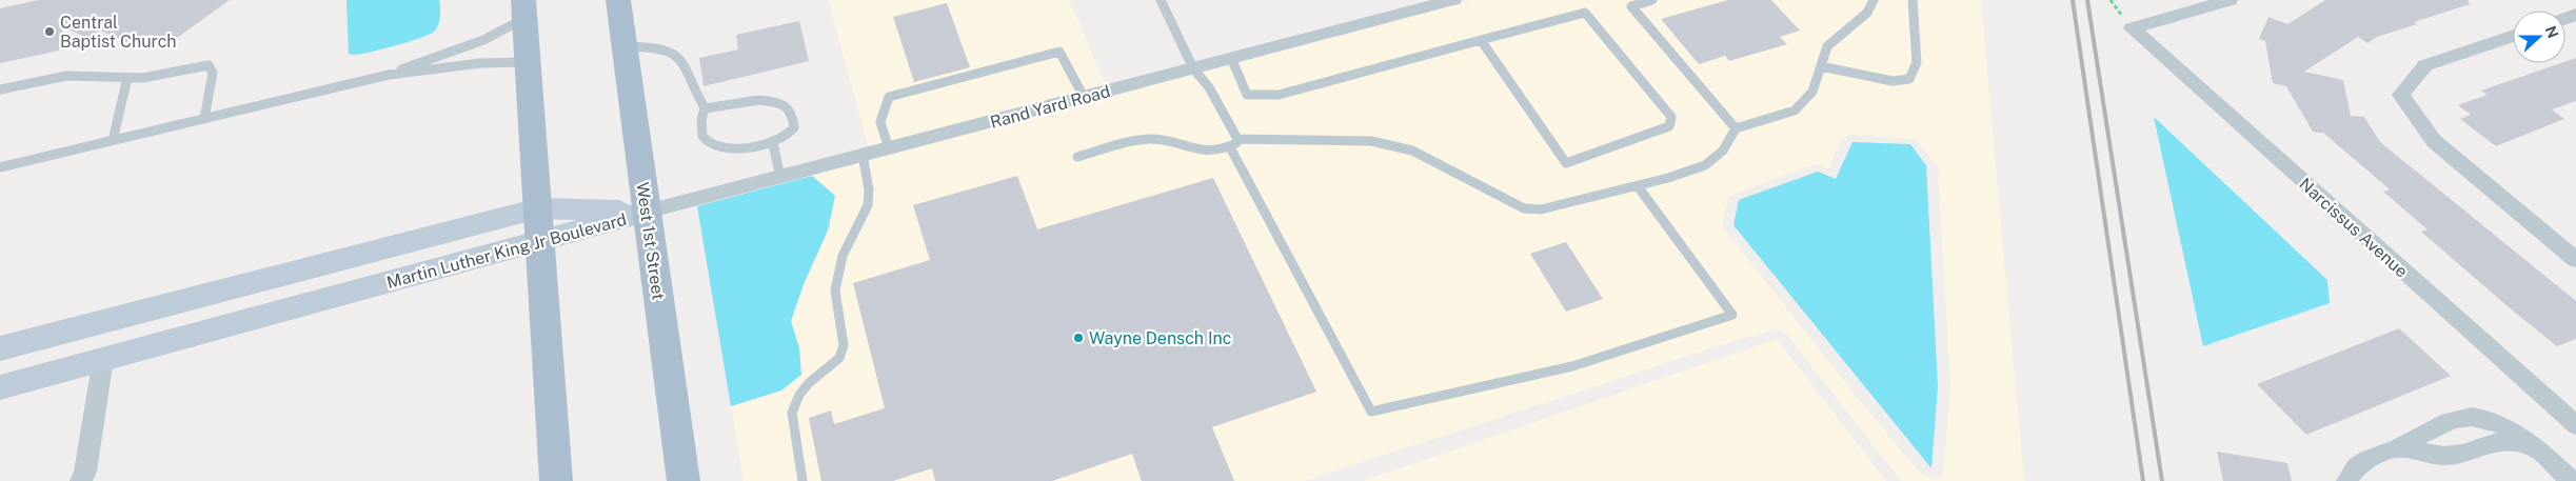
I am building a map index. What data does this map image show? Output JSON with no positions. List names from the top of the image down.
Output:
{
  "streets": {
    "main road": ["West 1st Street", "Martin Luther King Jr Boulevard"],
    "street": ["Rand Yard Road", "Narcissus Avenue"]
  },
  "crossings": [
    ["Rand Yard Road", "West 1st Street"],
    ["Rand Yard Road", "Martin Luther King Jr Boulevard"],
    ["West 1st Street", "Martin Luther King Jr Boulevard"]
  ],
  "places": ["Central Baptist Church", "Wayne Densch Inc"],
  "north": "right"
}
